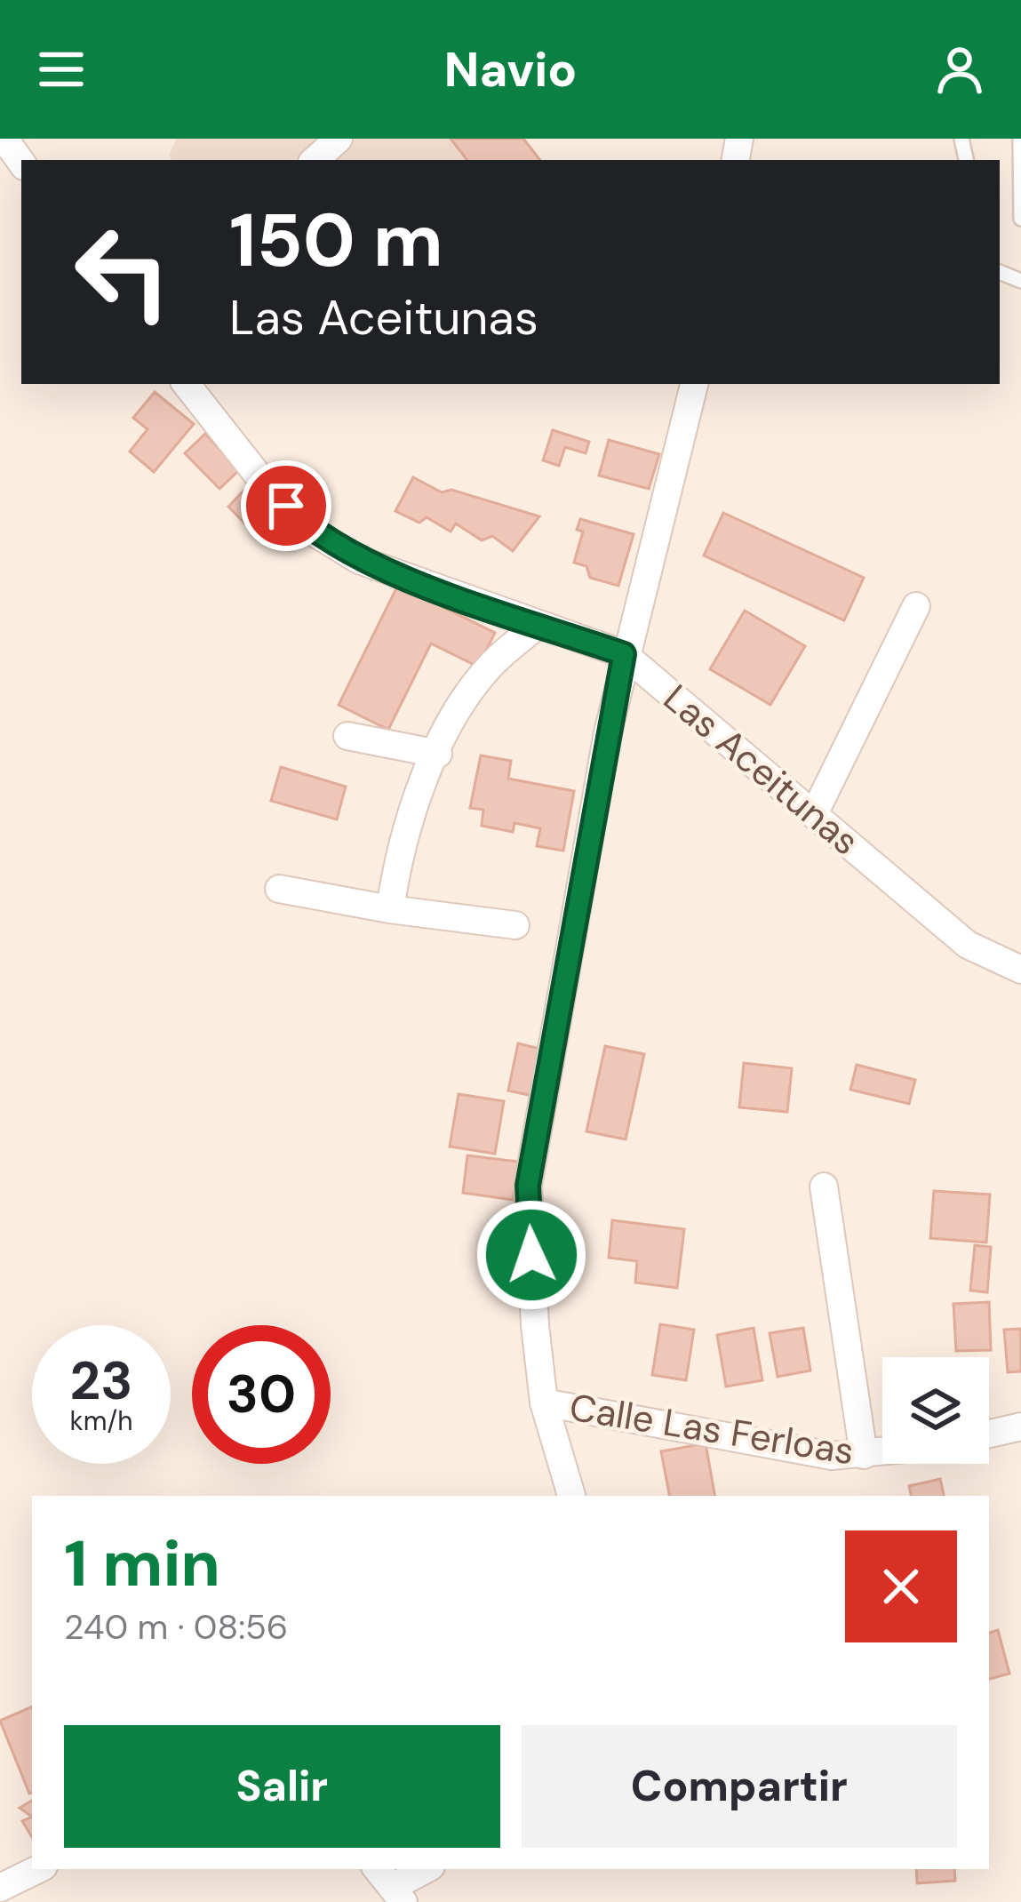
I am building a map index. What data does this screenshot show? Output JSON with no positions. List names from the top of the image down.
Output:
{
  "streets": {
    "street": ["Las Aceitunas", "Calle Las Ferloas"]
  },
  "page": {
    "header": "Navio",
    "turn": ["150 m", "Las Aceitunas"],
    "speed": "23 km/h",
    "limit": "30",
    "heading": ["1 min", "240 m · 08:56"],
    "buttons": ["Salir", "Compartir"]
  }
}
